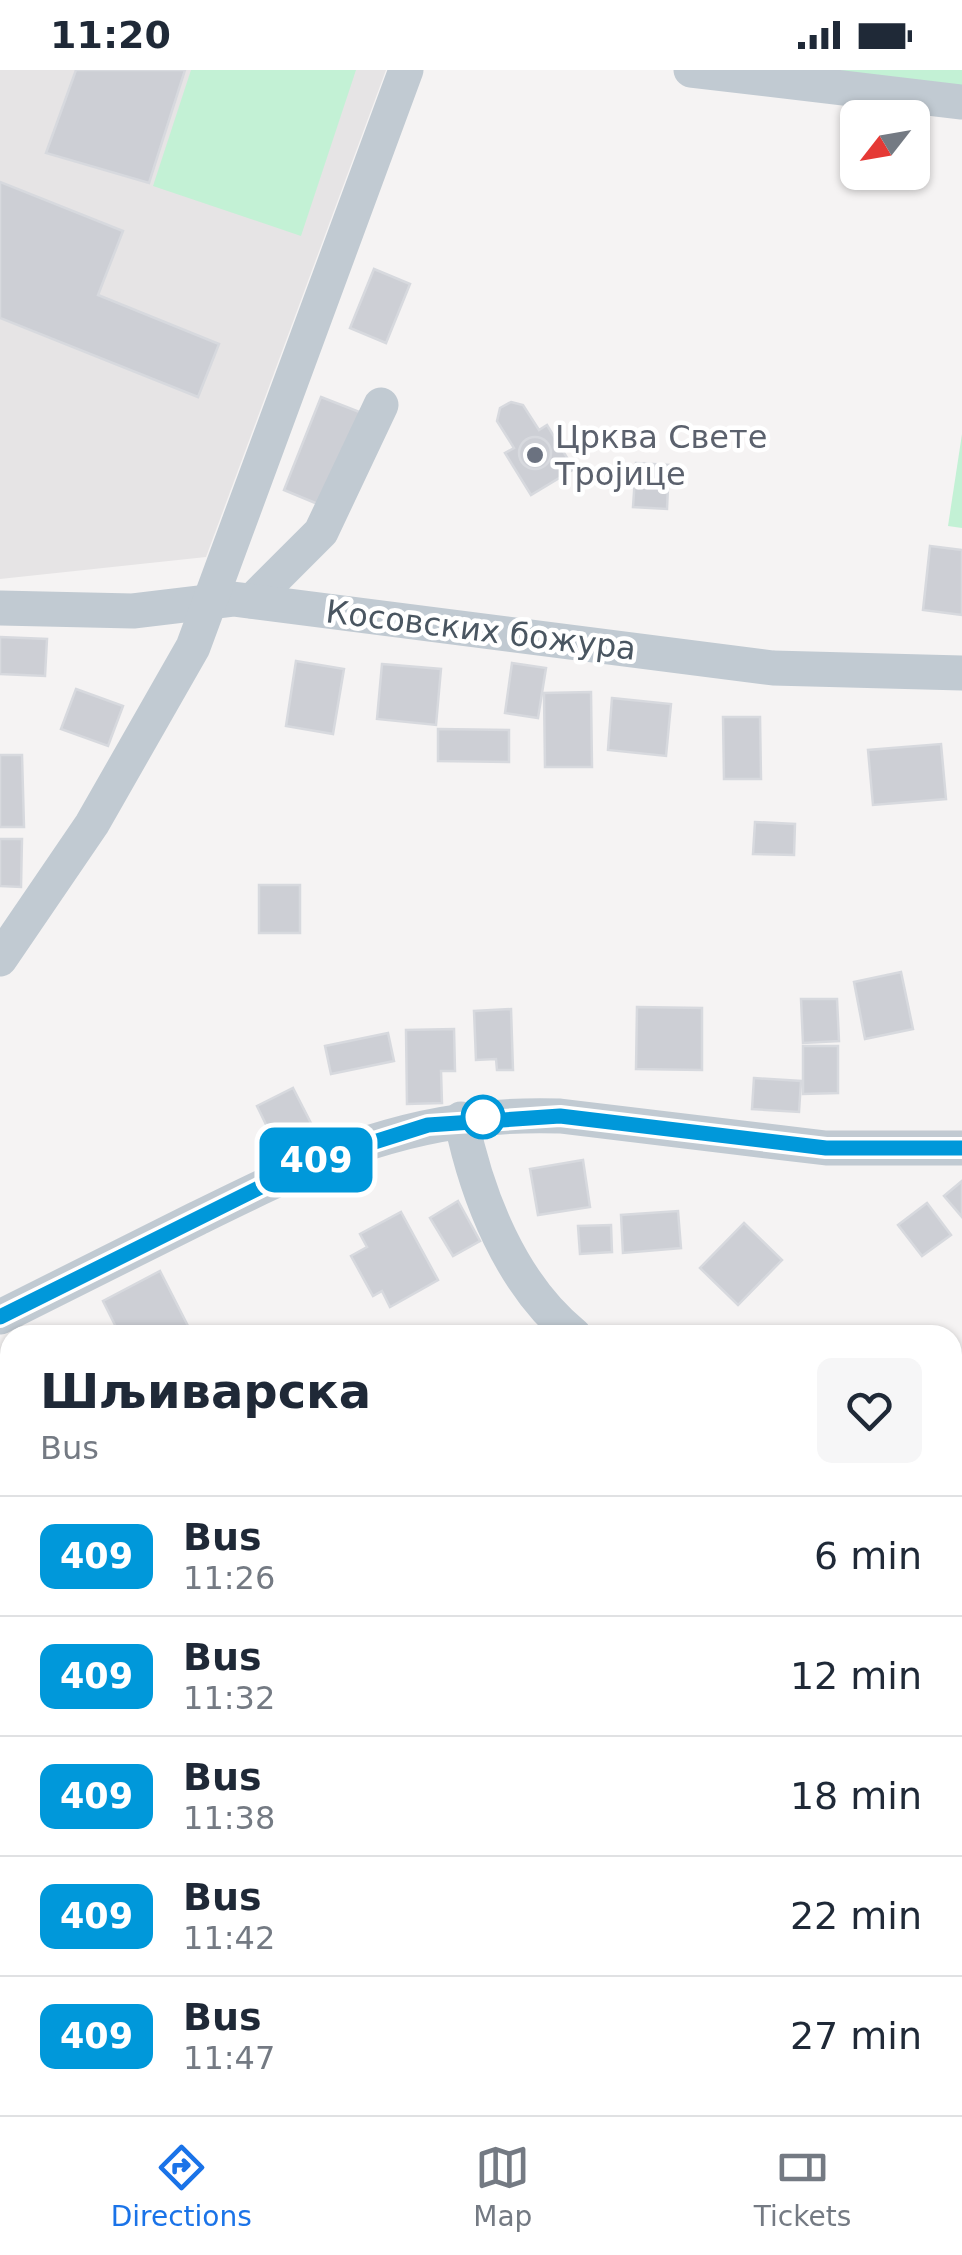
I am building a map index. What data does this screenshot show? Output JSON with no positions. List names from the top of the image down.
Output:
{
  "streets": {
    "street": ["Косовских божура"]
  },
  "places": ["Црква Свете Тројице"],
  "lines": ["bus line 409"],
  "north": "bottom left",
  "page": {
    "status": "11:20",
    "on_map": "409",
    "heading": ["Шљиварска", "Bus"],
    "list": [
      {
        "mark": "409",
        "name": "Bus",
        "note": "11:26",
        "value": "6 min"
      },
      {
        "mark": "409",
        "name": "Bus",
        "note": "11:32",
        "value": "12 min"
      },
      {
        "mark": "409",
        "name": "Bus",
        "note": "11:38",
        "value": "18 min"
      },
      {
        "mark": "409",
        "name": "Bus",
        "note": "11:42",
        "value": "22 min"
      },
      {
        "mark": "409",
        "name": "Bus",
        "note": "11:47",
        "value": "27 min"
      }
    ],
    "tabs": ["Directions", "Map", "Tickets"]
  }
}
